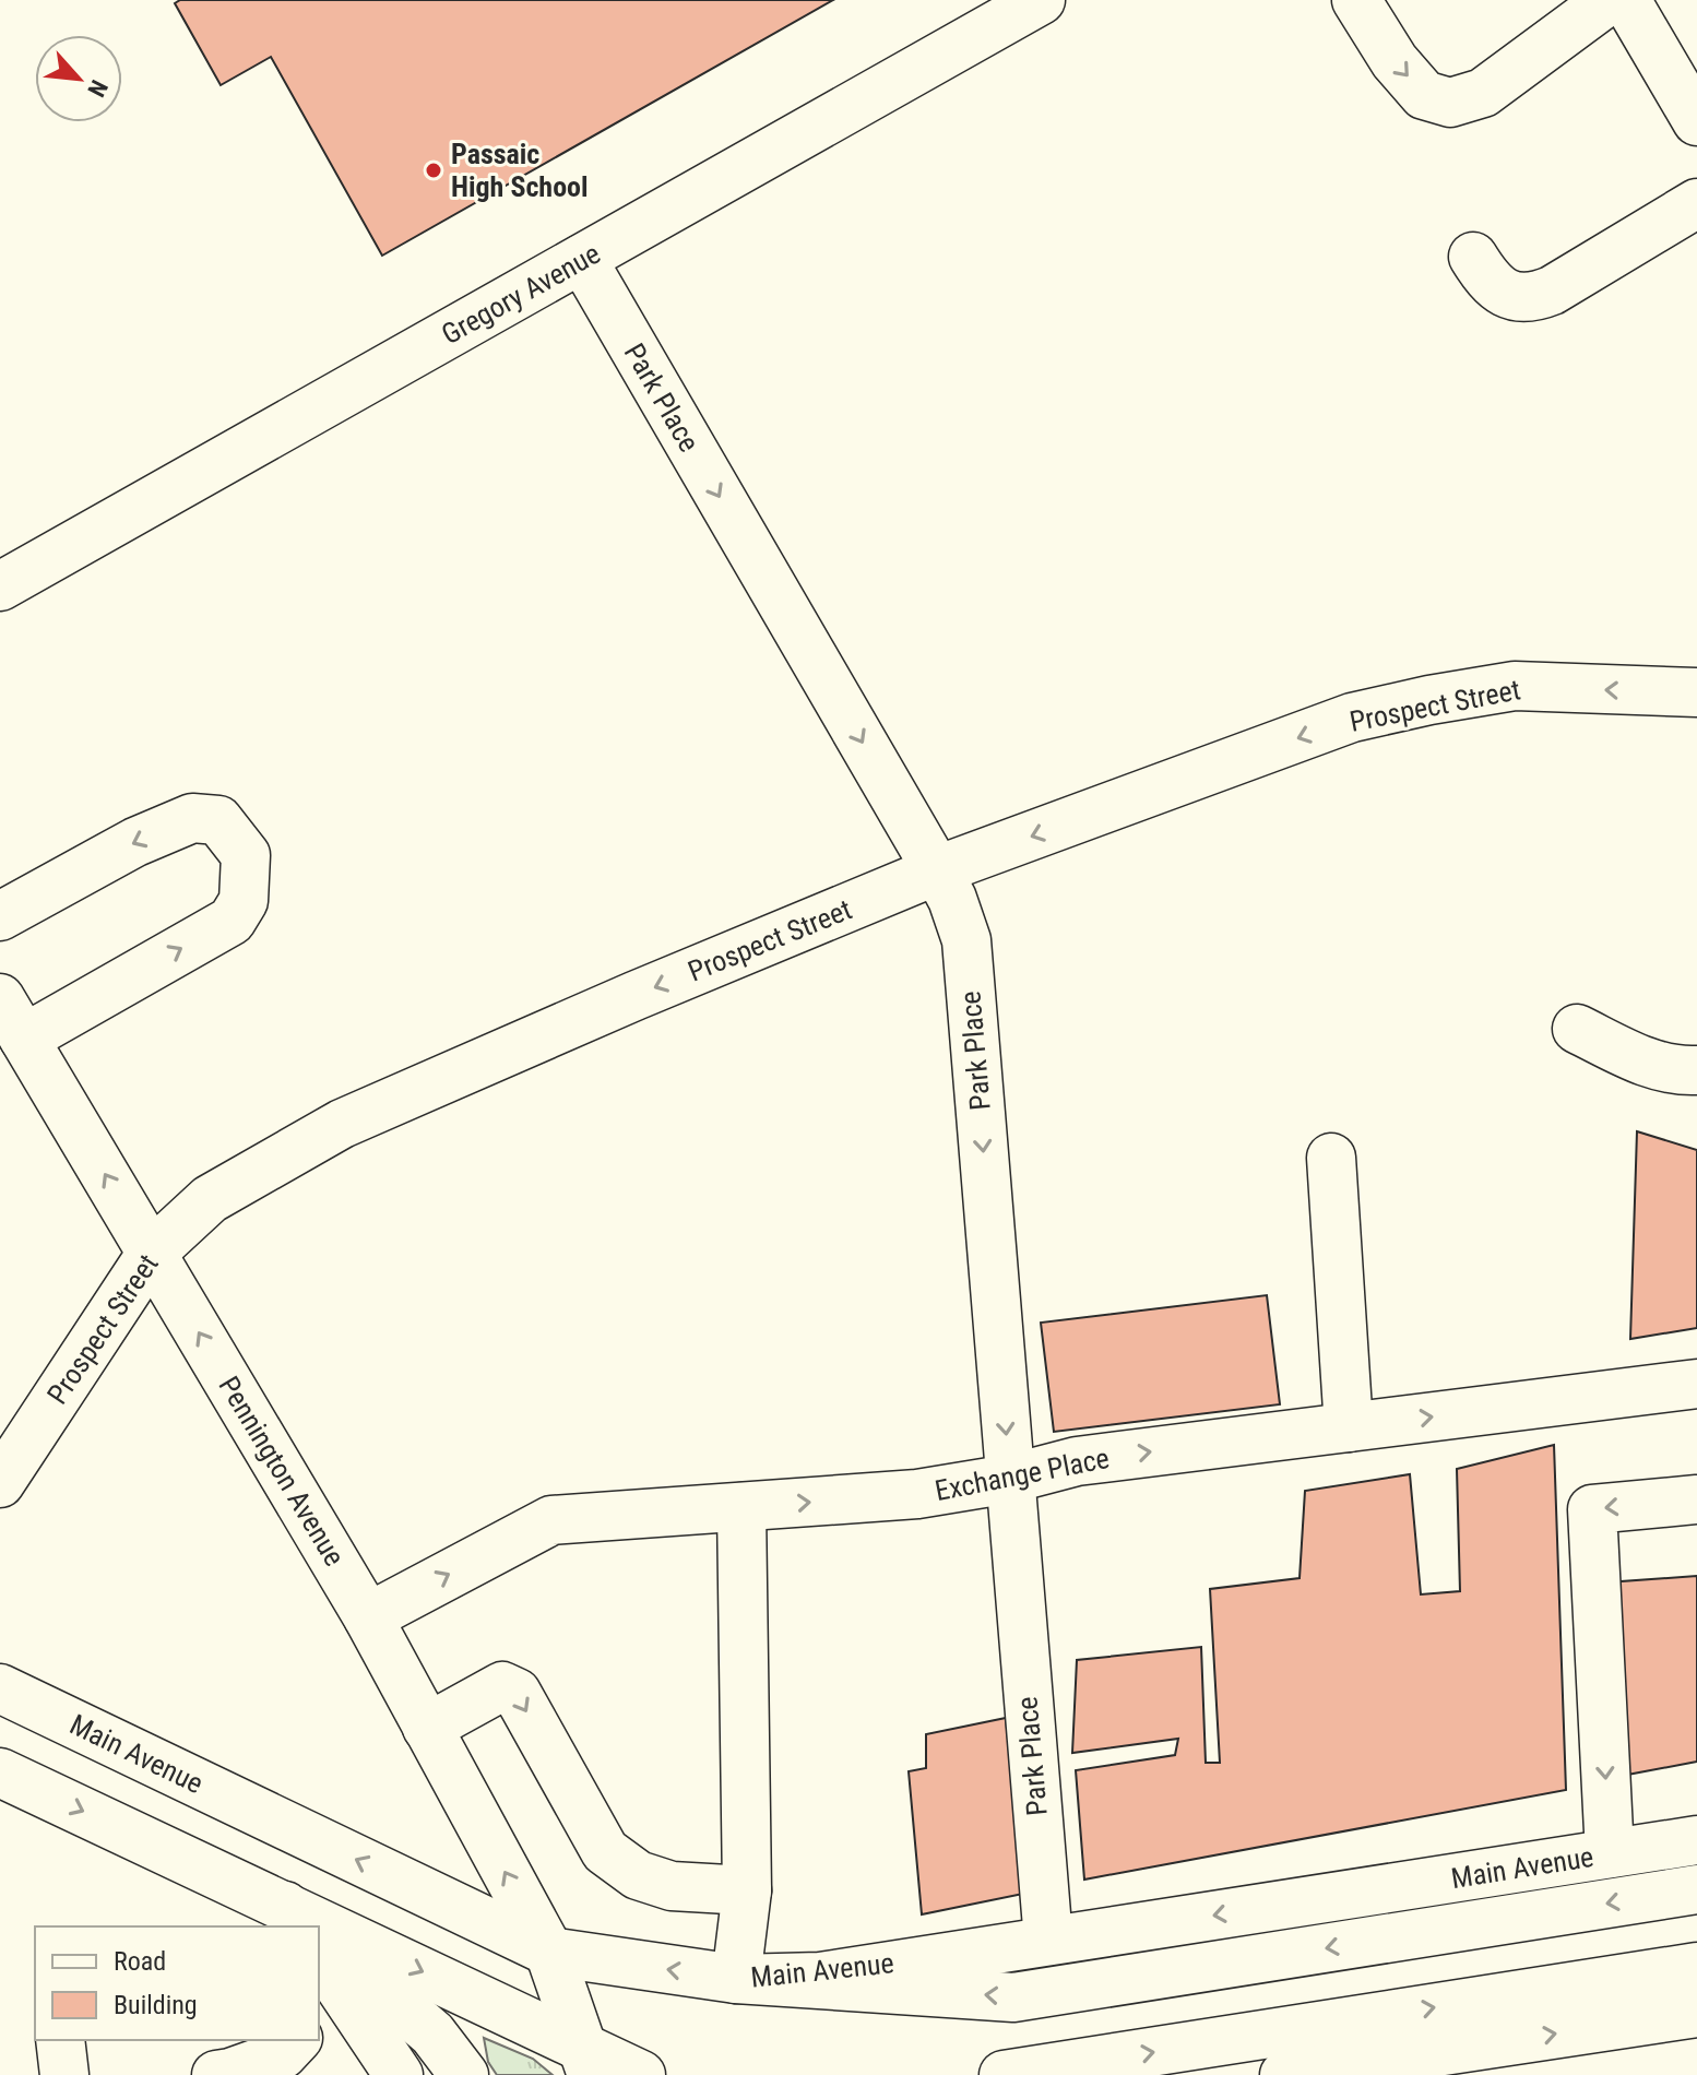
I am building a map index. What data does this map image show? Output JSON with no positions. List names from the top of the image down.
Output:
{
  "streets": {
    "main road": [
      "Gregory Avenue",
      "Park Place",
      "Prospect Street",
      "Pennington Avenue",
      "Exchange Place",
      "Main Avenue"
    ]
  },
  "crossings": [
    ["Gregory Avenue", "Park Place"],
    ["Park Place", "Prospect Street"],
    ["Park Place", "Exchange Place"],
    ["Park Place", "Main Avenue"],
    ["Prospect Street", "Pennington Avenue"],
    ["Pennington Avenue", "Exchange Place"],
    ["Pennington Avenue", "Main Avenue"]
  ],
  "one_way": [
    "Park Place",
    "Prospect Street",
    "Pennington Avenue",
    "Exchange Place"
  ],
  "places": ["Passaic High School"],
  "legend": ["Road", "Building"],
  "north": "bottom right"
}
